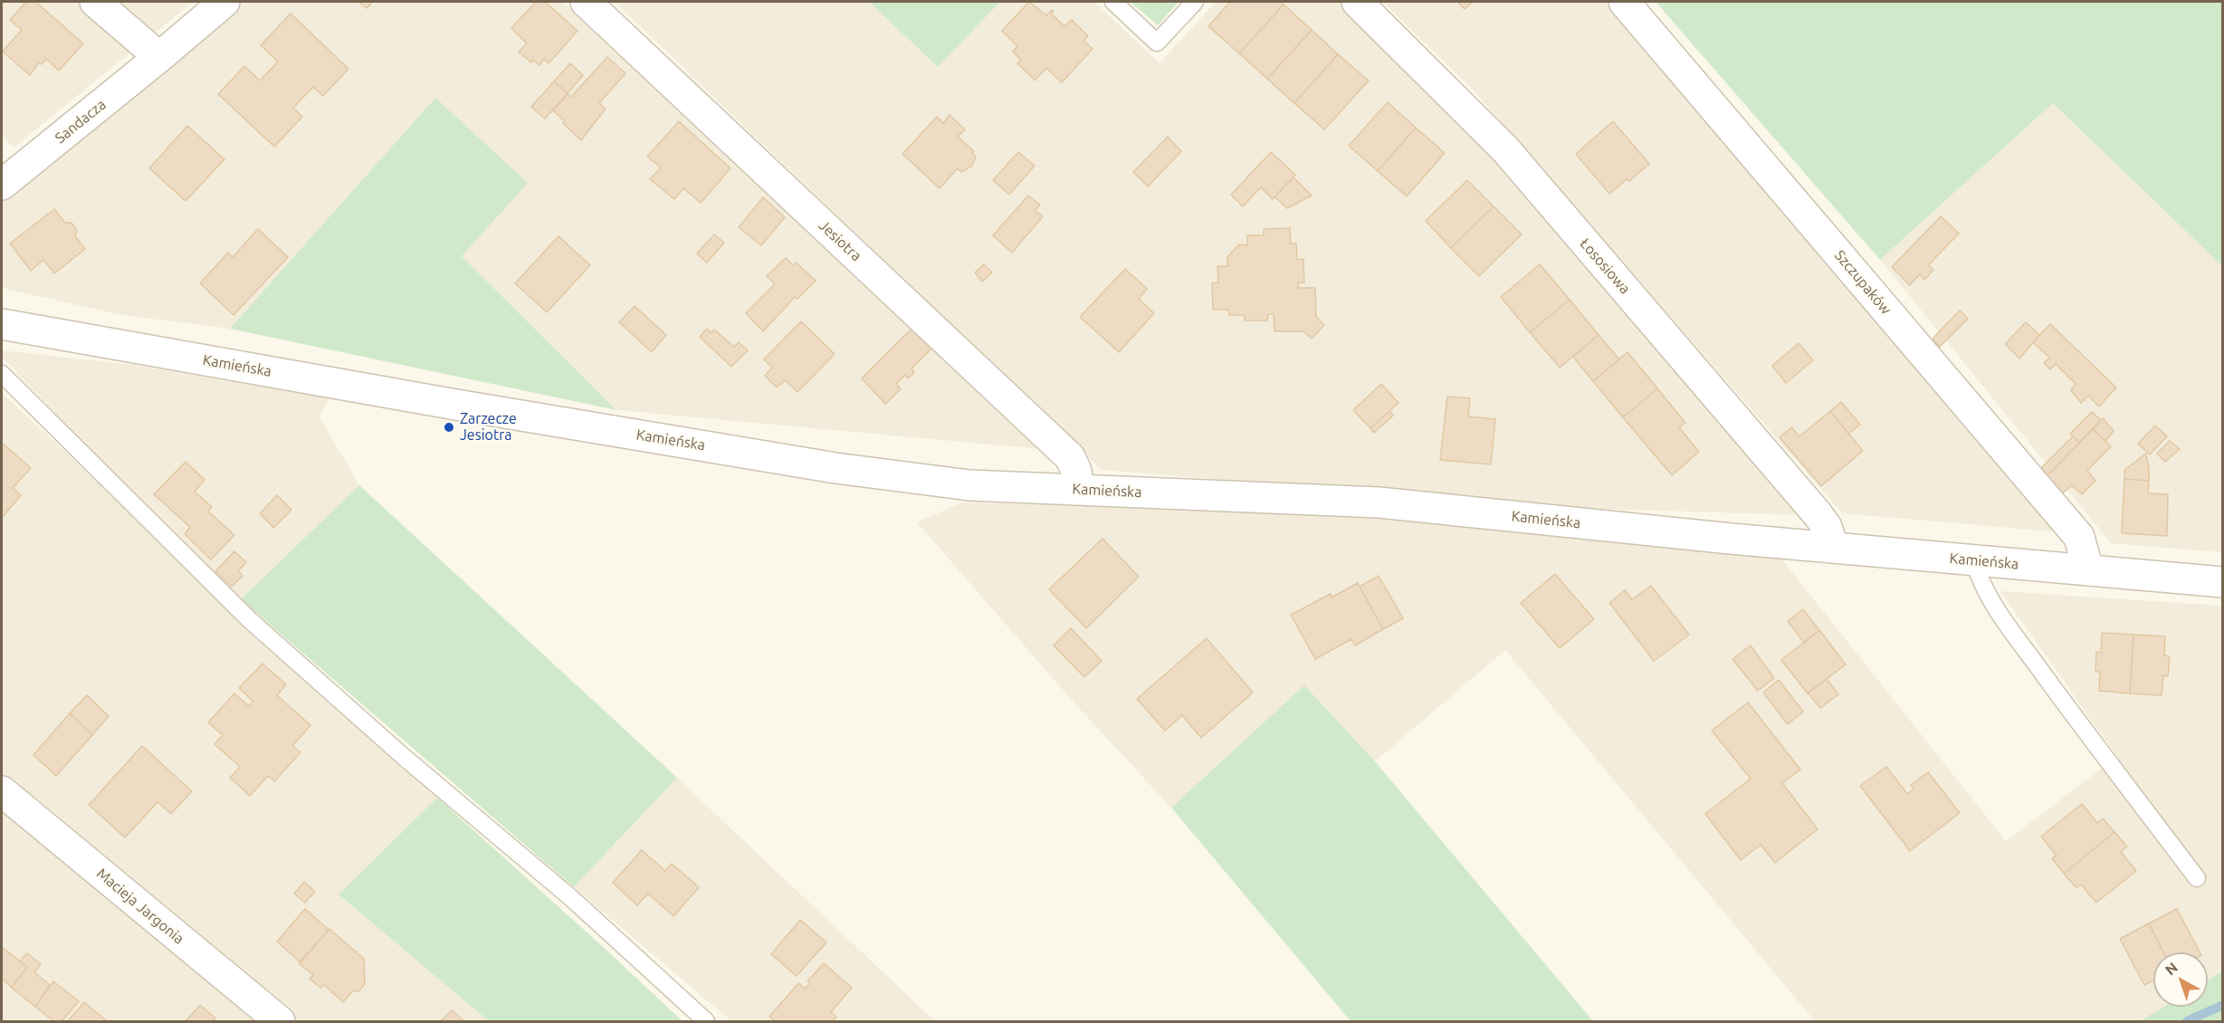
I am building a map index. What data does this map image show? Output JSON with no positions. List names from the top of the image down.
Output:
{
  "streets": {
    "street": [
      "Sandacza",
      "Jesiotra",
      "Łososiowa",
      "Szczupaków",
      "Kamieńska",
      "Macieja Jargonia"
    ]
  },
  "crossings": [
    ["Jesiotra", "Kamieńska"],
    ["Łososiowa", "Kamieńska"],
    ["Szczupaków", "Kamieńska"]
  ],
  "places": ["Zarzecze Jesiotra"],
  "north": "top left"
}
